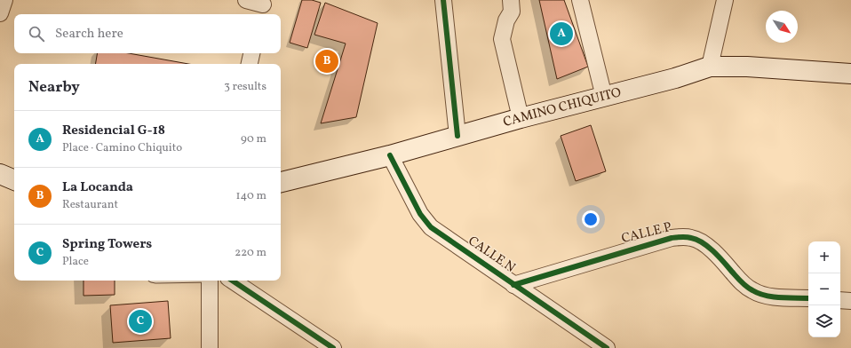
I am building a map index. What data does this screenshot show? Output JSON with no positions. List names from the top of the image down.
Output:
{
  "streets": {
    "main road": ["CAMINO CHIQUITO"],
    "street": ["CALLE P", "CALLE N"]
  },
  "crossings": [
    ["CAMINO CHIQUITO", "CALLE N"],
    ["CALLE P", "CALLE N"]
  ],
  "north": "bottom right",
  "page": {
    "search": "Search here",
    "pins": ["A", "B", "C"],
    "heading": ["Nearby", "3 results"],
    "list": [
      {
        "mark": "A",
        "name": "Residencial G-18",
        "note": "Place · Camino Chiquito",
        "value": "90 m"
      },
      {
        "mark": "B",
        "name": "La Locanda",
        "note": "Restaurant",
        "value": "140 m"
      },
      {
        "mark": "C",
        "name": "Spring Towers",
        "note": "Place",
        "value": "220 m"
      }
    ],
    "map_buttons": ["+", "−"]
  }
}
